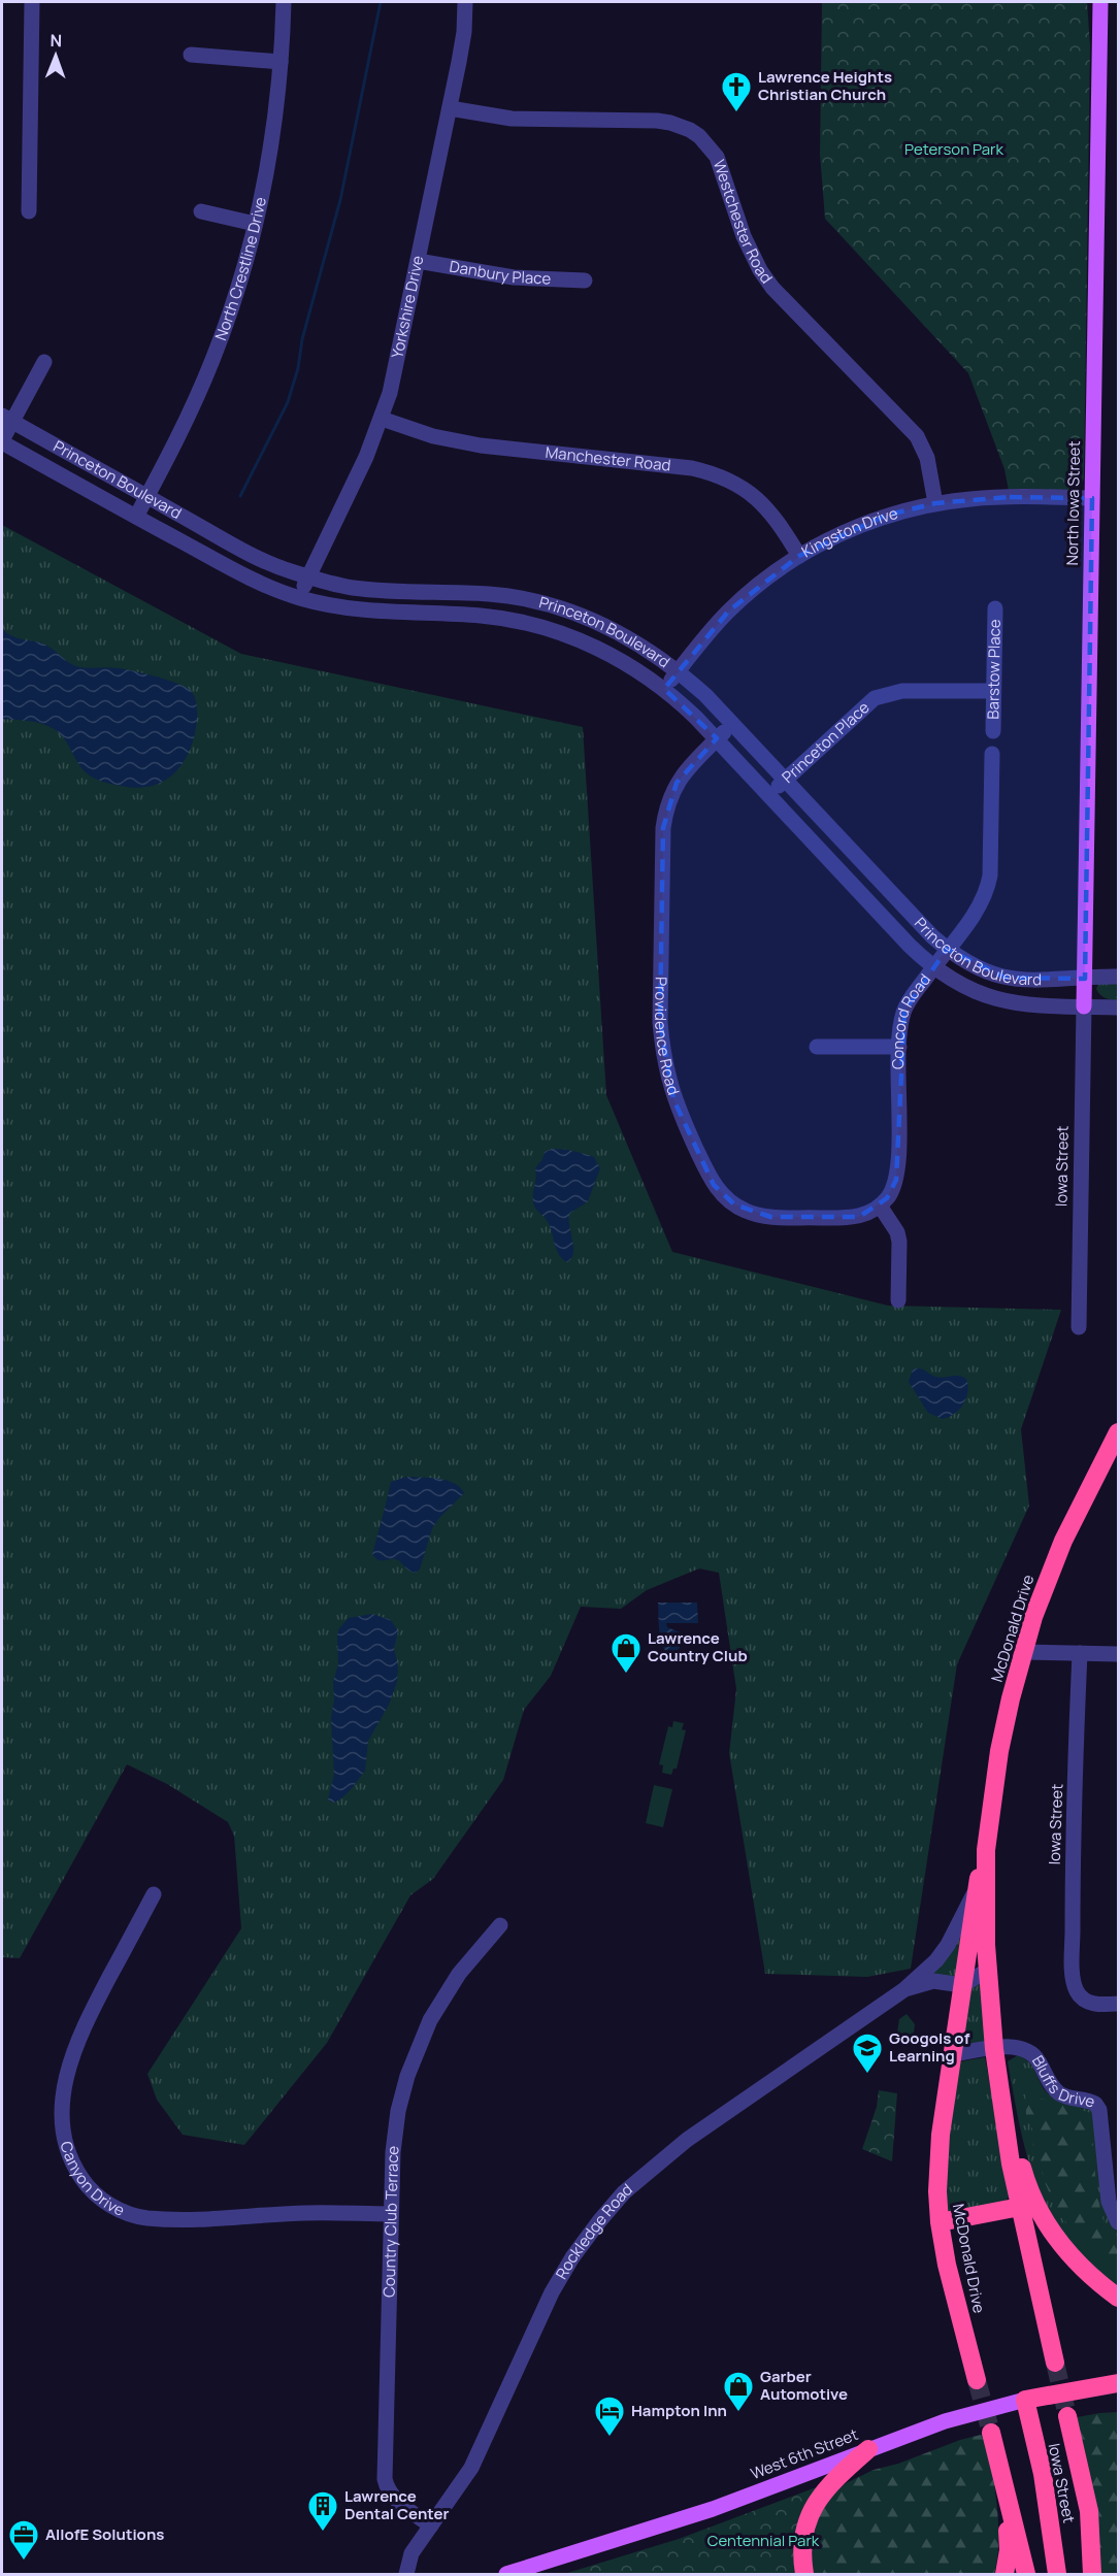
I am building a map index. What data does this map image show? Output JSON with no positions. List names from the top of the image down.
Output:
{
  "streets": {
    "highway": ["Iowa Street", "McDonald Drive", "West 6th Street"],
    "main road": ["North Iowa Street"],
    "street": [
      "Westchester Road",
      "North Crestline Drive",
      "Danbury Place",
      "Yorkshire Drive",
      "Manchester Road",
      "Princeton Boulevard",
      "Kingston Drive",
      "Barstow Place",
      "Princeton Place",
      "Concord Road",
      "Providence Road",
      "Bluffs Drive",
      "Canyon Drive",
      "Country Club Terrace",
      "Rockledge Road"
    ]
  },
  "crossings": [
    ["Westchester Road", "Yorkshire Drive"],
    ["Westchester Road", "Kingston Drive"],
    ["North Crestline Drive", "Princeton Boulevard"],
    ["Danbury Place", "Yorkshire Drive"],
    ["Yorkshire Drive", "Manchester Road"],
    ["Yorkshire Drive", "Princeton Boulevard"],
    ["Manchester Road", "Kingston Drive"],
    ["Princeton Boulevard", "North Iowa Street"],
    ["Princeton Boulevard", "Kingston Drive"],
    ["Princeton Boulevard", "Princeton Place"],
    ["Princeton Boulevard", "Concord Road"],
    ["Princeton Boulevard", "Providence Road"],
    ["Princeton Boulevard", "Iowa Street"],
    ["North Iowa Street", "Kingston Drive"],
    ["North Iowa Street", "Iowa Street"],
    ["Barstow Place", "Princeton Place"],
    ["Concord Road", "Providence Road"],
    ["Iowa Street", "West 6th Street"],
    ["McDonald Drive", "Bluffs Drive"],
    ["Canyon Drive", "Country Club Terrace"],
    ["Country Club Terrace", "Rockledge Road"]
  ],
  "parks": ["Peterson Park", "Centennial Park"],
  "places": {
    "church": ["Lawrence Heights Christian Church"],
    "shop": ["Lawrence Country Club", "Garber Automotive"],
    "school or university": ["Googols of Learning"],
    "hotel": ["Hampton Inn"],
    "building": ["Lawrence Dental Center"],
    "office": ["AllofE Solutions"]
  },
  "north": "top"
}
